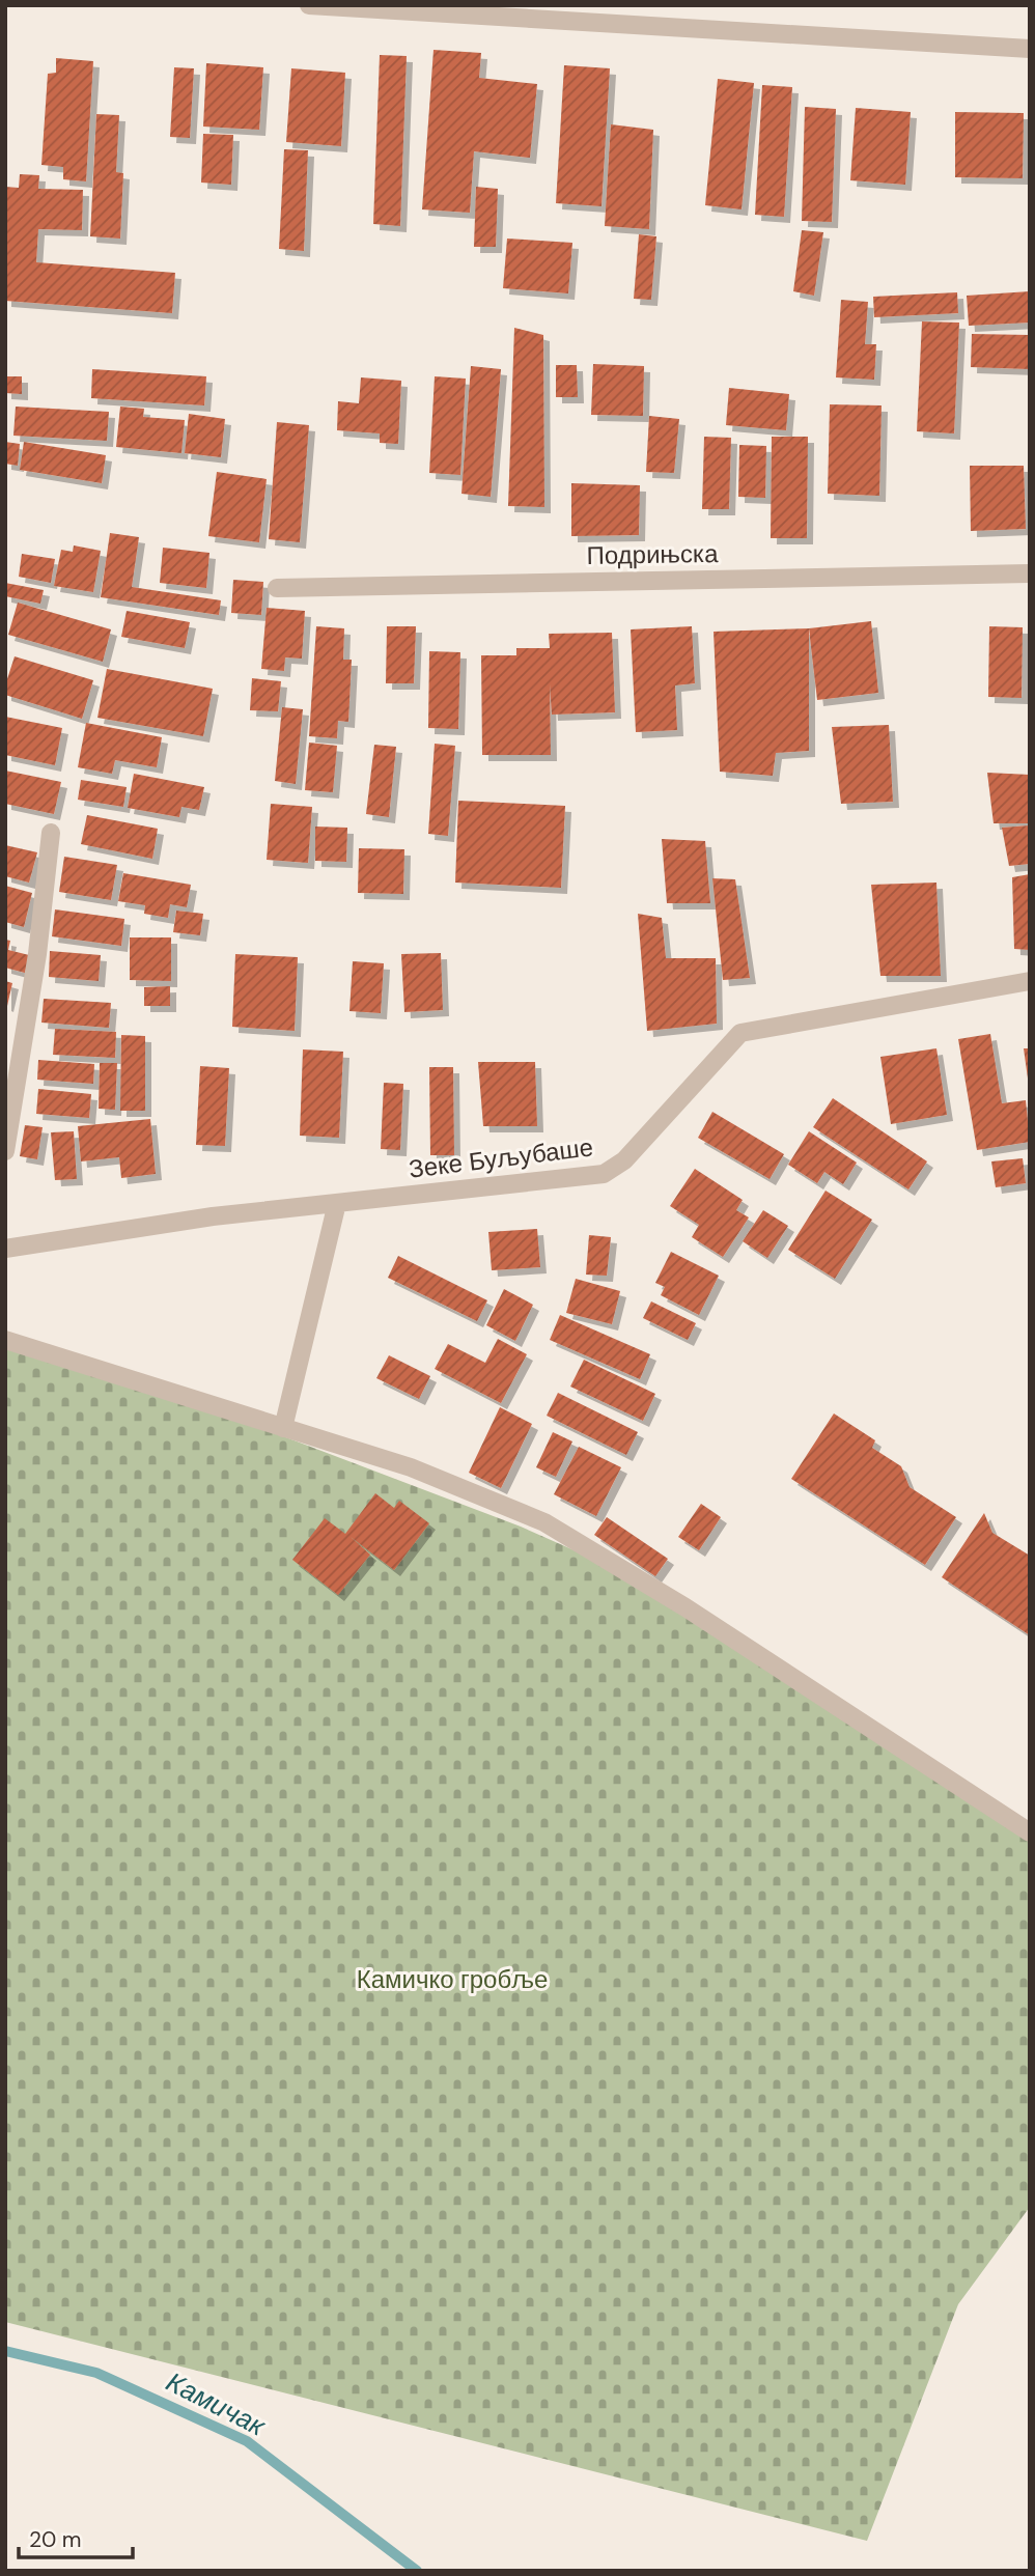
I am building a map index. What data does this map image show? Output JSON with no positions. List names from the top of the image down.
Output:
{
  "streets": {
    "street": ["Подрињска", "Зеке Буљубаше"]
  },
  "water": ["Камичак"],
  "parks": ["Камичко гробље"],
  "scale_bar": "20 m"
}
